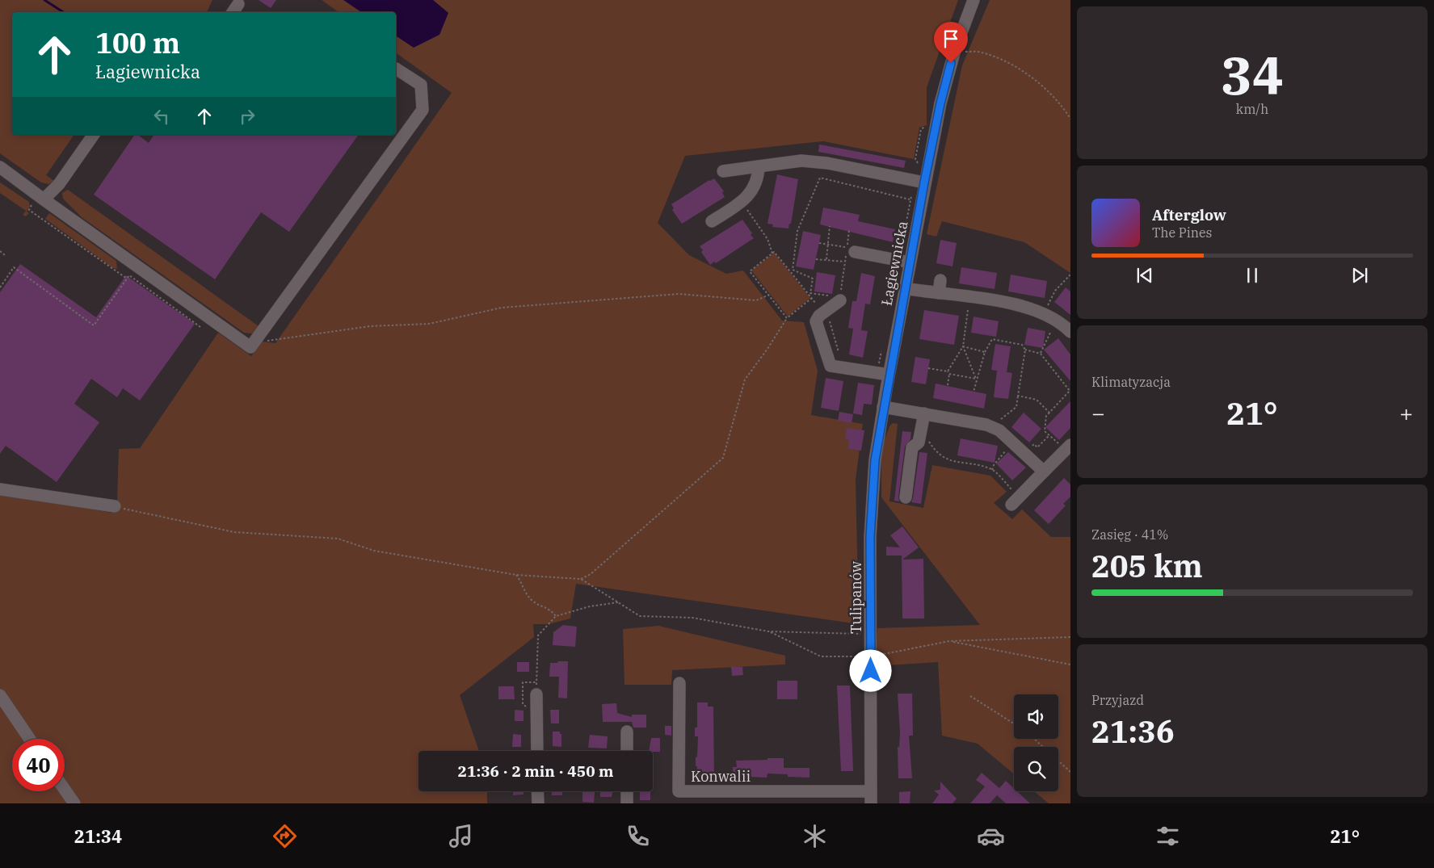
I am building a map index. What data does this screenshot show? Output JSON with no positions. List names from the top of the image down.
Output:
{
  "streets": {
    "street": ["Łagiewnicka", "Tulipanów", "Konwalii"]
  },
  "crossings": [
    ["Łagiewnicka", "Tulipanów"],
    ["Tulipanów", "Konwalii"]
  ],
  "page": {
    "tile": [
      ["34", "km/h"],
      "Klimatyzacja",
      ["Zasięg · 41%", "205 km"],
      ["Przyjazd", "21:36"]
    ],
    "turn": ["100 m", "Łagiewnicka"],
    "song": ["Afterglow", "The Pines"],
    "heat": ["−", "21°", "+"],
    "limit": "40",
    "trip": "21:36 · 2 min · 450 m",
    "tabs": ["21:34", "21°"]
  }
}
